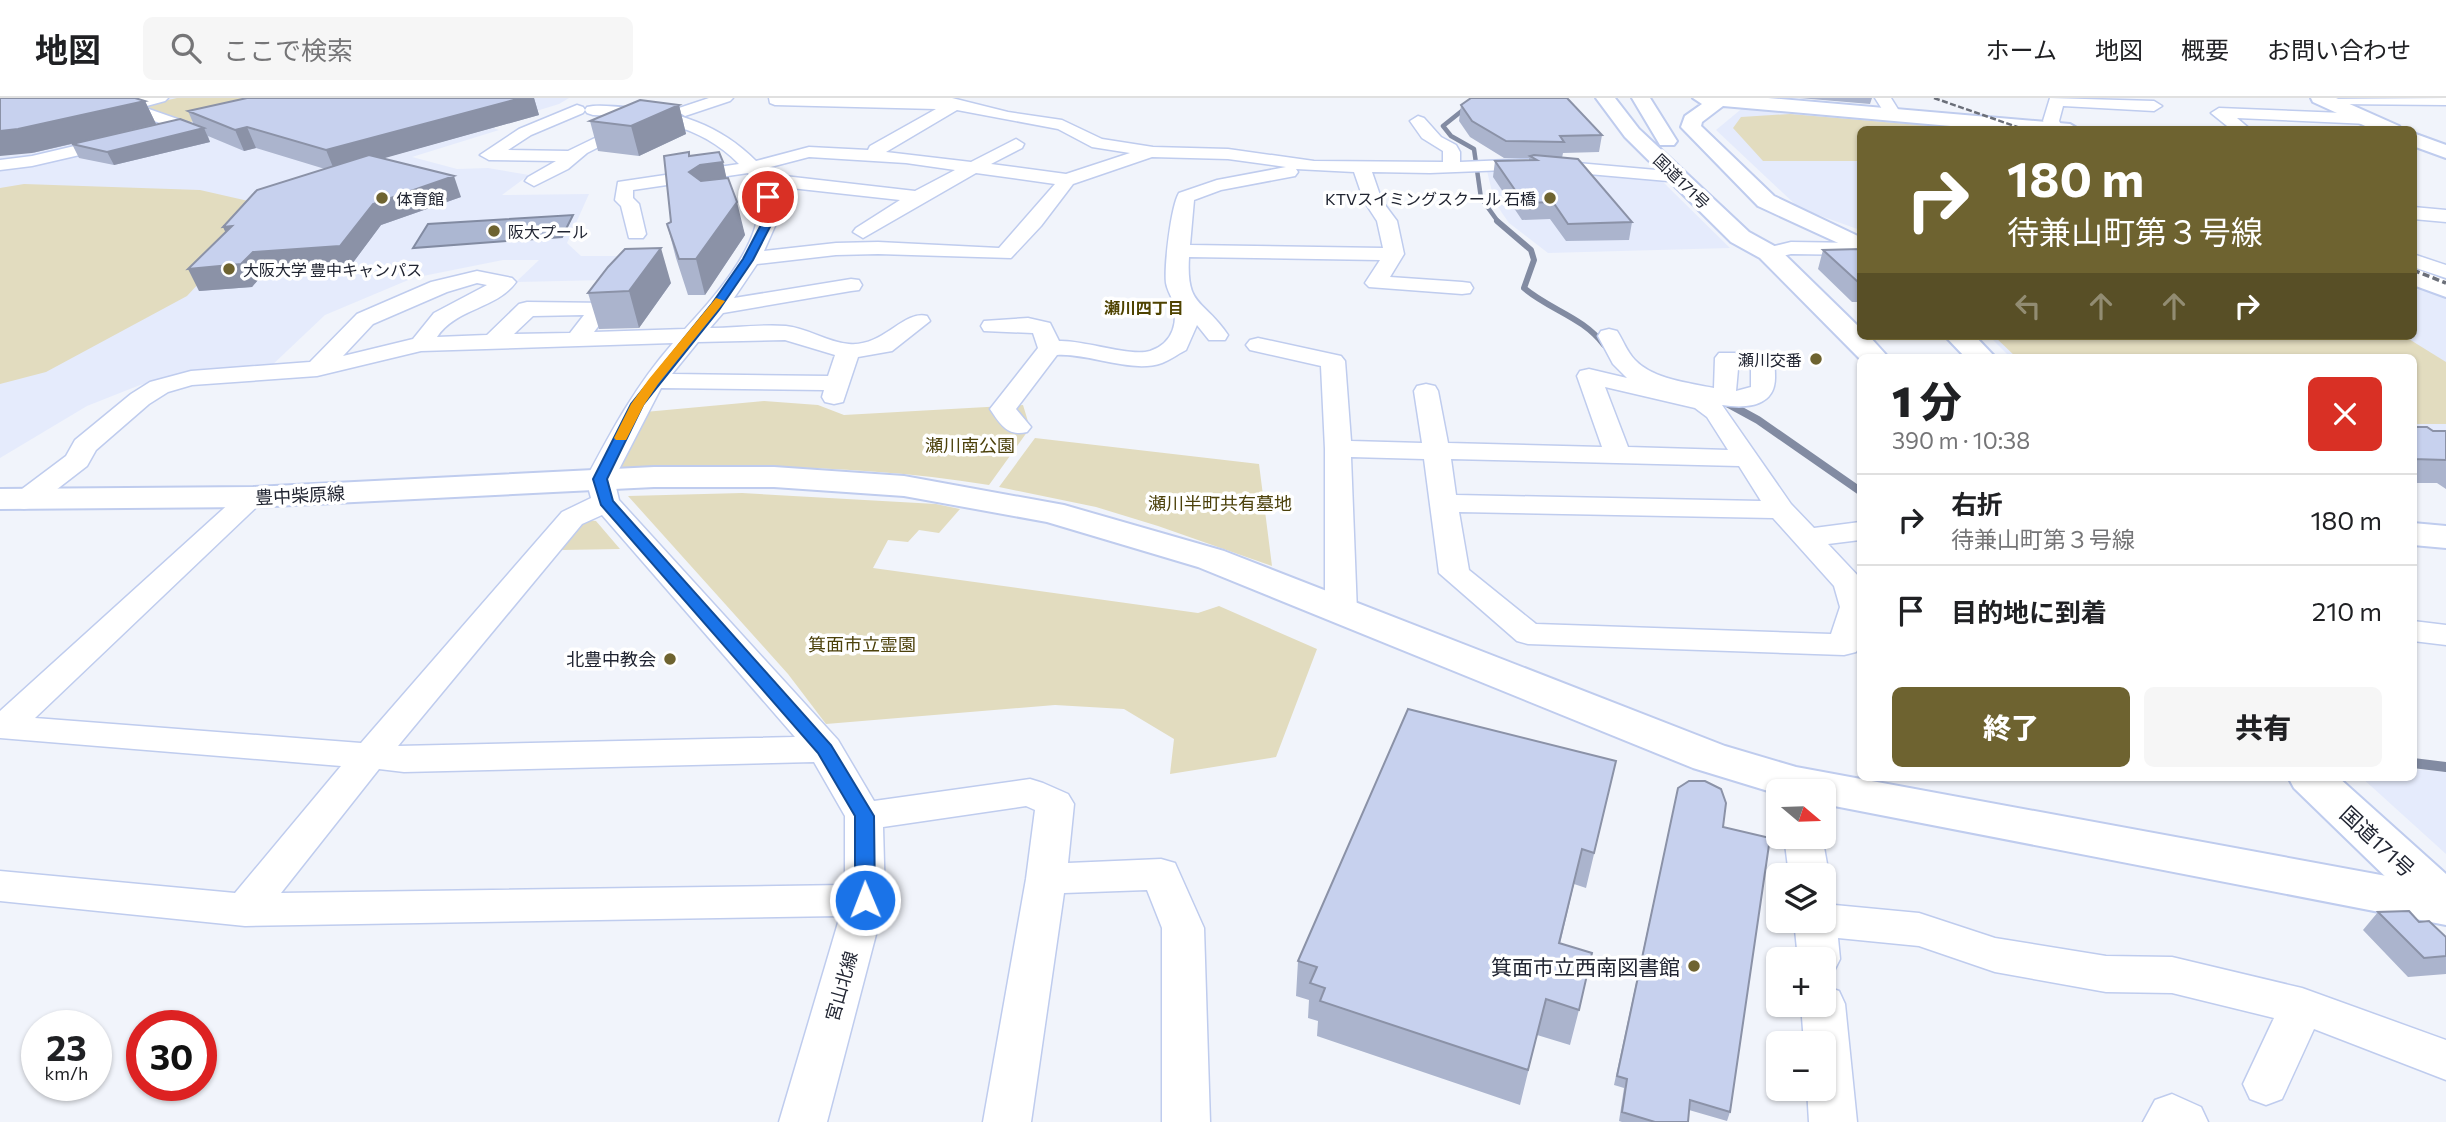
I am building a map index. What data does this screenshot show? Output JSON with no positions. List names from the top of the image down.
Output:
{
  "streets": {
    "main road": ["国道171号", "豊中柴原線"],
    "street": ["宮山北線"]
  },
  "crossings": [
    ["国道171号", "豊中柴原線"],
    ["豊中柴原線", "宮山北線"]
  ],
  "districts": ["瀬川四丁目"],
  "parks": ["瀬川南公園", "瀬川半町共有墓地", "箕面市立霊園"],
  "places": [
    "体育館",
    "KTVスイミングスクール 石橋",
    "阪大プール",
    "大阪大学 豊中キャンパス",
    "瀬川交番",
    "北豊中教会",
    "箕面市立西南図書館"
  ],
  "north": "right",
  "page": {
    "header": "地図",
    "search": "ここで検索",
    "nav": [
      "ホーム",
      "地図",
      "概要",
      "お問い合わせ"
    ],
    "turn": ["180 m", "待兼山町第３号線"],
    "heading": ["1 分", "390 m · 10:38"],
    "list": [
      {
        "name": "右折",
        "note": "待兼山町第３号線",
        "value": "180 m"
      },
      {
        "name": "目的地に到着",
        "value": "210 m"
      }
    ],
    "buttons": ["終了", "共有"],
    "map_buttons": ["+", "−"],
    "speed": "23 km/h",
    "limit": "30"
  }
}
